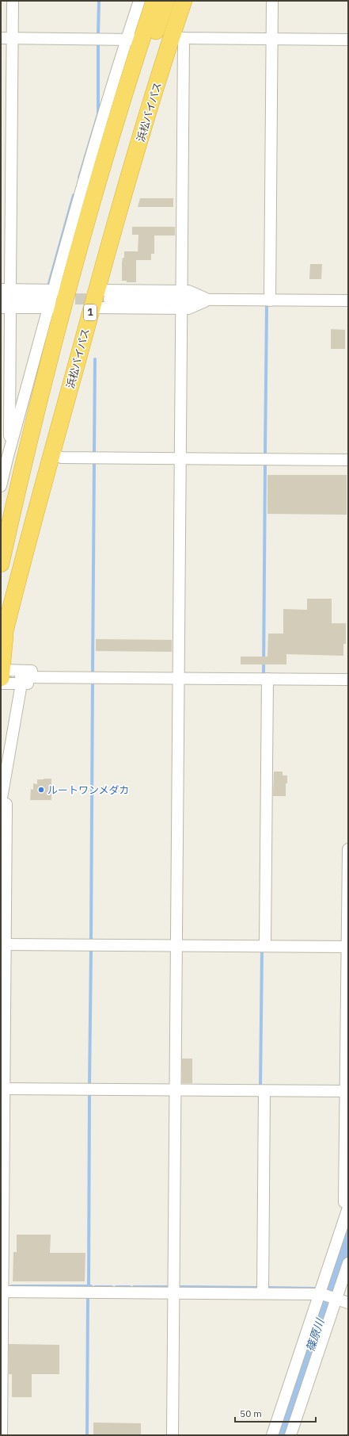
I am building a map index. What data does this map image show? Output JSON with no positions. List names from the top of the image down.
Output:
{
  "streets": {
    "highway": ["浜松バイパス", "1"]
  },
  "crossings": [
    ["浜松バイパス", "1"]
  ],
  "water": ["篠原川"],
  "places": ["ルートワンメダカ"],
  "scale_bar": "50 m"
}
